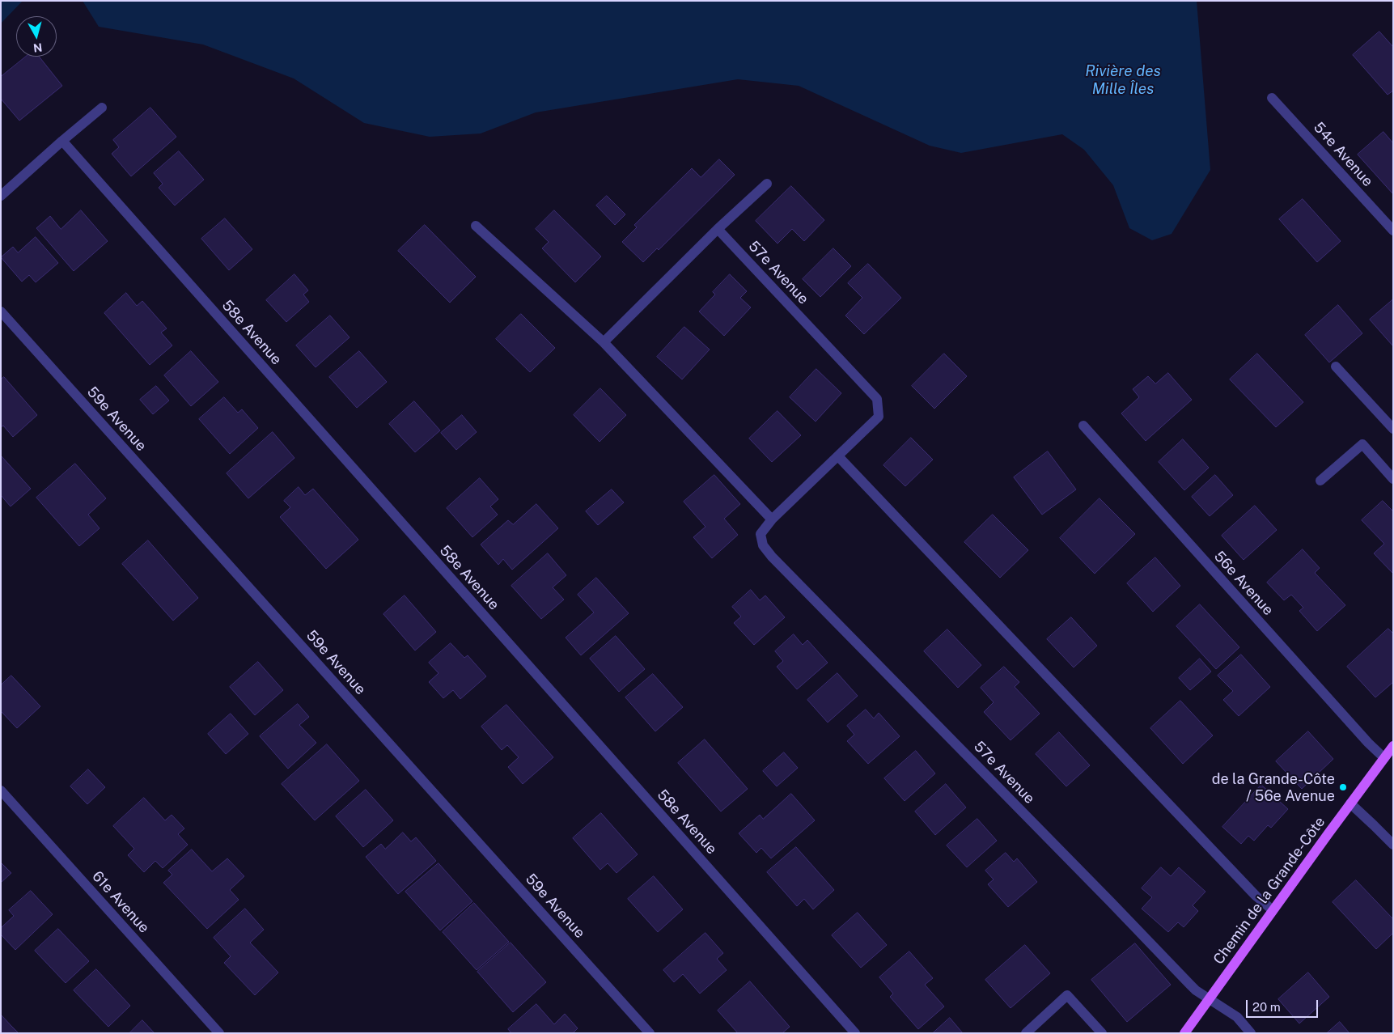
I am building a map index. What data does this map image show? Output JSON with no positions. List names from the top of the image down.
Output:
{
  "streets": {
    "main road": ["Chemin de la Grande-Côte"],
    "street": [
      "54e Avenue",
      "57e Avenue",
      "58e Avenue",
      "59e Avenue",
      "56e Avenue",
      "61e Avenue"
    ]
  },
  "crossings": [
    ["57e Avenue", "Chemin de la Grande-Côte"],
    ["56e Avenue", "Chemin de la Grande-Côte"]
  ],
  "water": ["Rivière des Mille Îles"],
  "places": ["de la Grande-Côte / 56e Avenue"],
  "scale_bar": "20 m",
  "north": "bottom"
}
